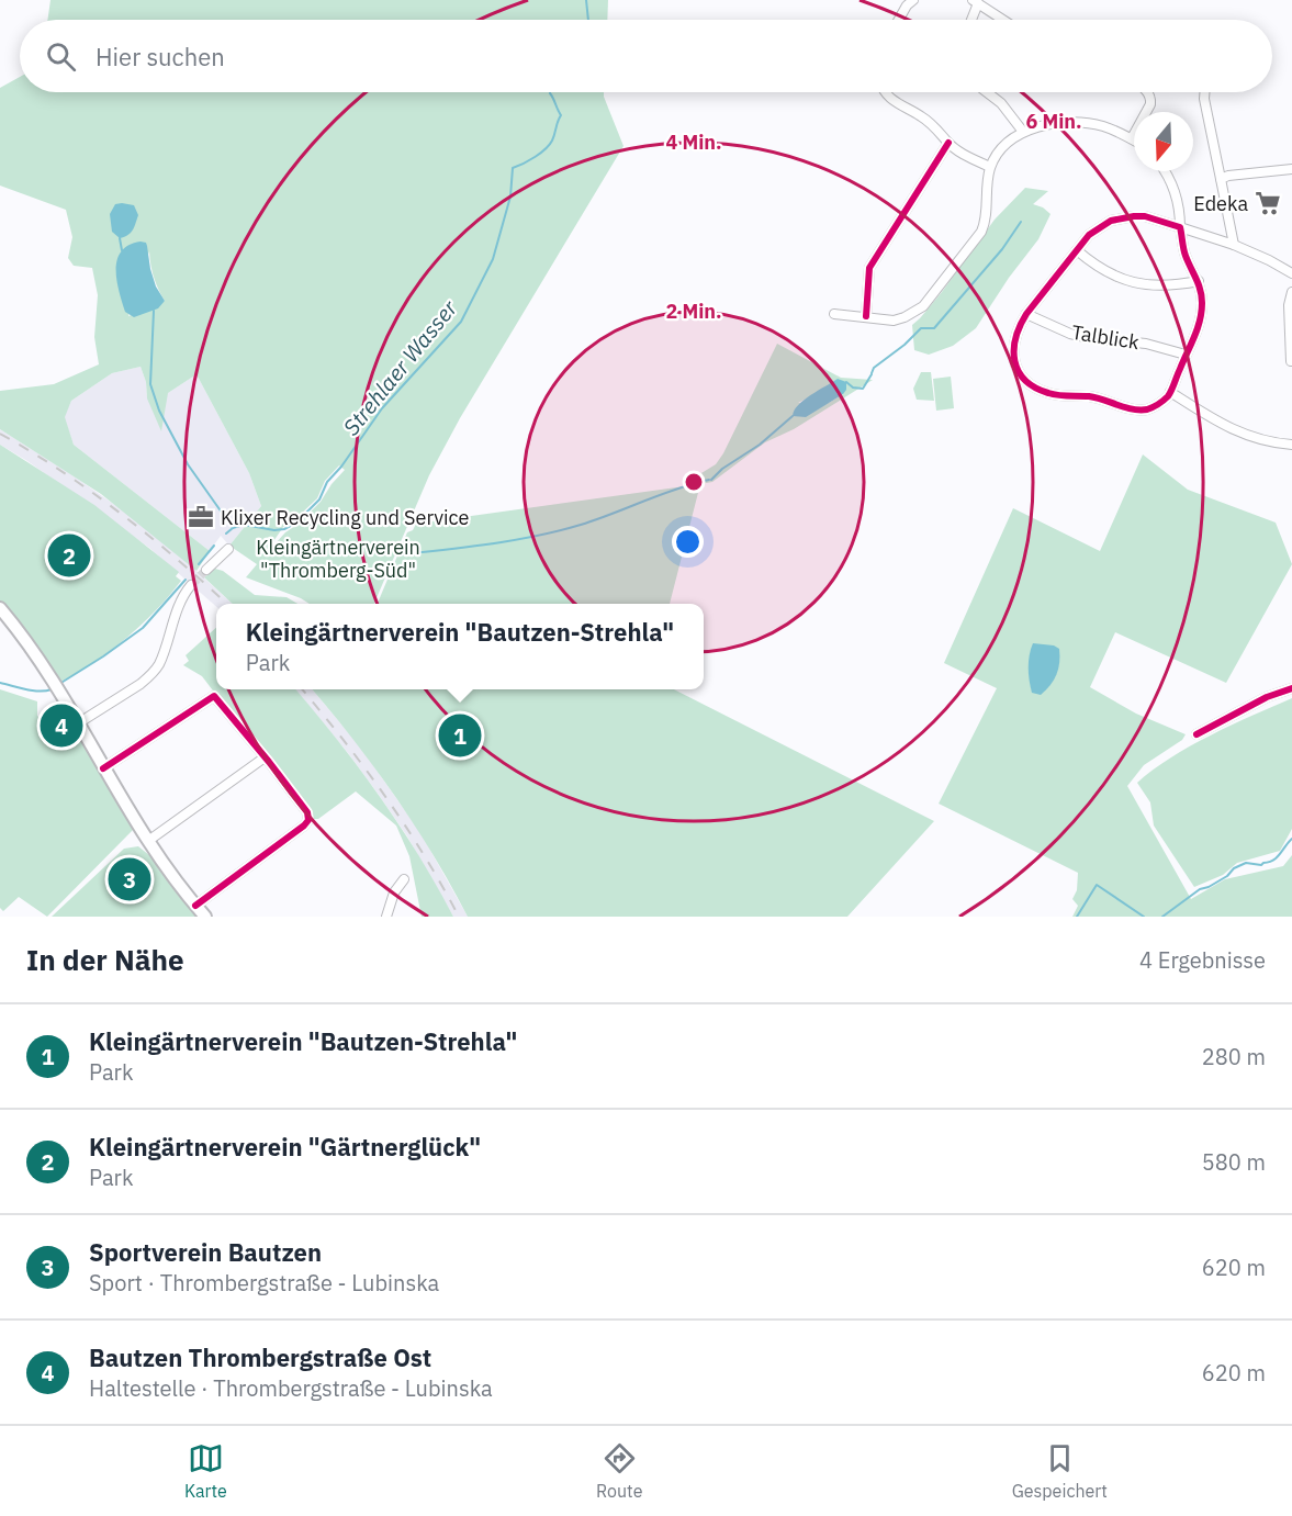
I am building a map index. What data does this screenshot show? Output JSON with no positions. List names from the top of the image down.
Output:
{
  "streets": {
    "street": ["Talblick"]
  },
  "water": ["Strehlaer Wasser"],
  "parks": ["Kleingärtnerverein \"Thromberg-Süd\""],
  "places": {
    "supermarket": ["Edeka"],
    "office": ["Klixer Recycling und Service"]
  },
  "north": "bottom",
  "page": {
    "search": "Hier suchen",
    "pins": [
      "2",
      "4",
      "1",
      "3"
    ],
    "popup": ["Kleingärtnerverein \"Bautzen-Strehla\"", "Park"],
    "heading": ["In der Nähe", "4 Ergebnisse"],
    "list": [
      {
        "mark": "1",
        "name": "Kleingärtnerverein \"Bautzen-Strehla\"",
        "note": "Park",
        "value": "280 m"
      },
      {
        "mark": "2",
        "name": "Kleingärtnerverein \"Gärtnerglück\"",
        "note": "Park",
        "value": "580 m"
      },
      {
        "mark": "3",
        "name": "Sportverein Bautzen",
        "note": "Sport · Thrombergstraße - Lubinska",
        "value": "620 m"
      },
      {
        "mark": "4",
        "name": "Bautzen Thrombergstraße Ost",
        "note": "Haltestelle · Thrombergstraße - Lubinska",
        "value": "620 m"
      }
    ],
    "nav": ["Karte", "Route", "Gespeichert"]
  },
  "rings": ["6 Min.", "4 Min.", "2 Min."]
}
